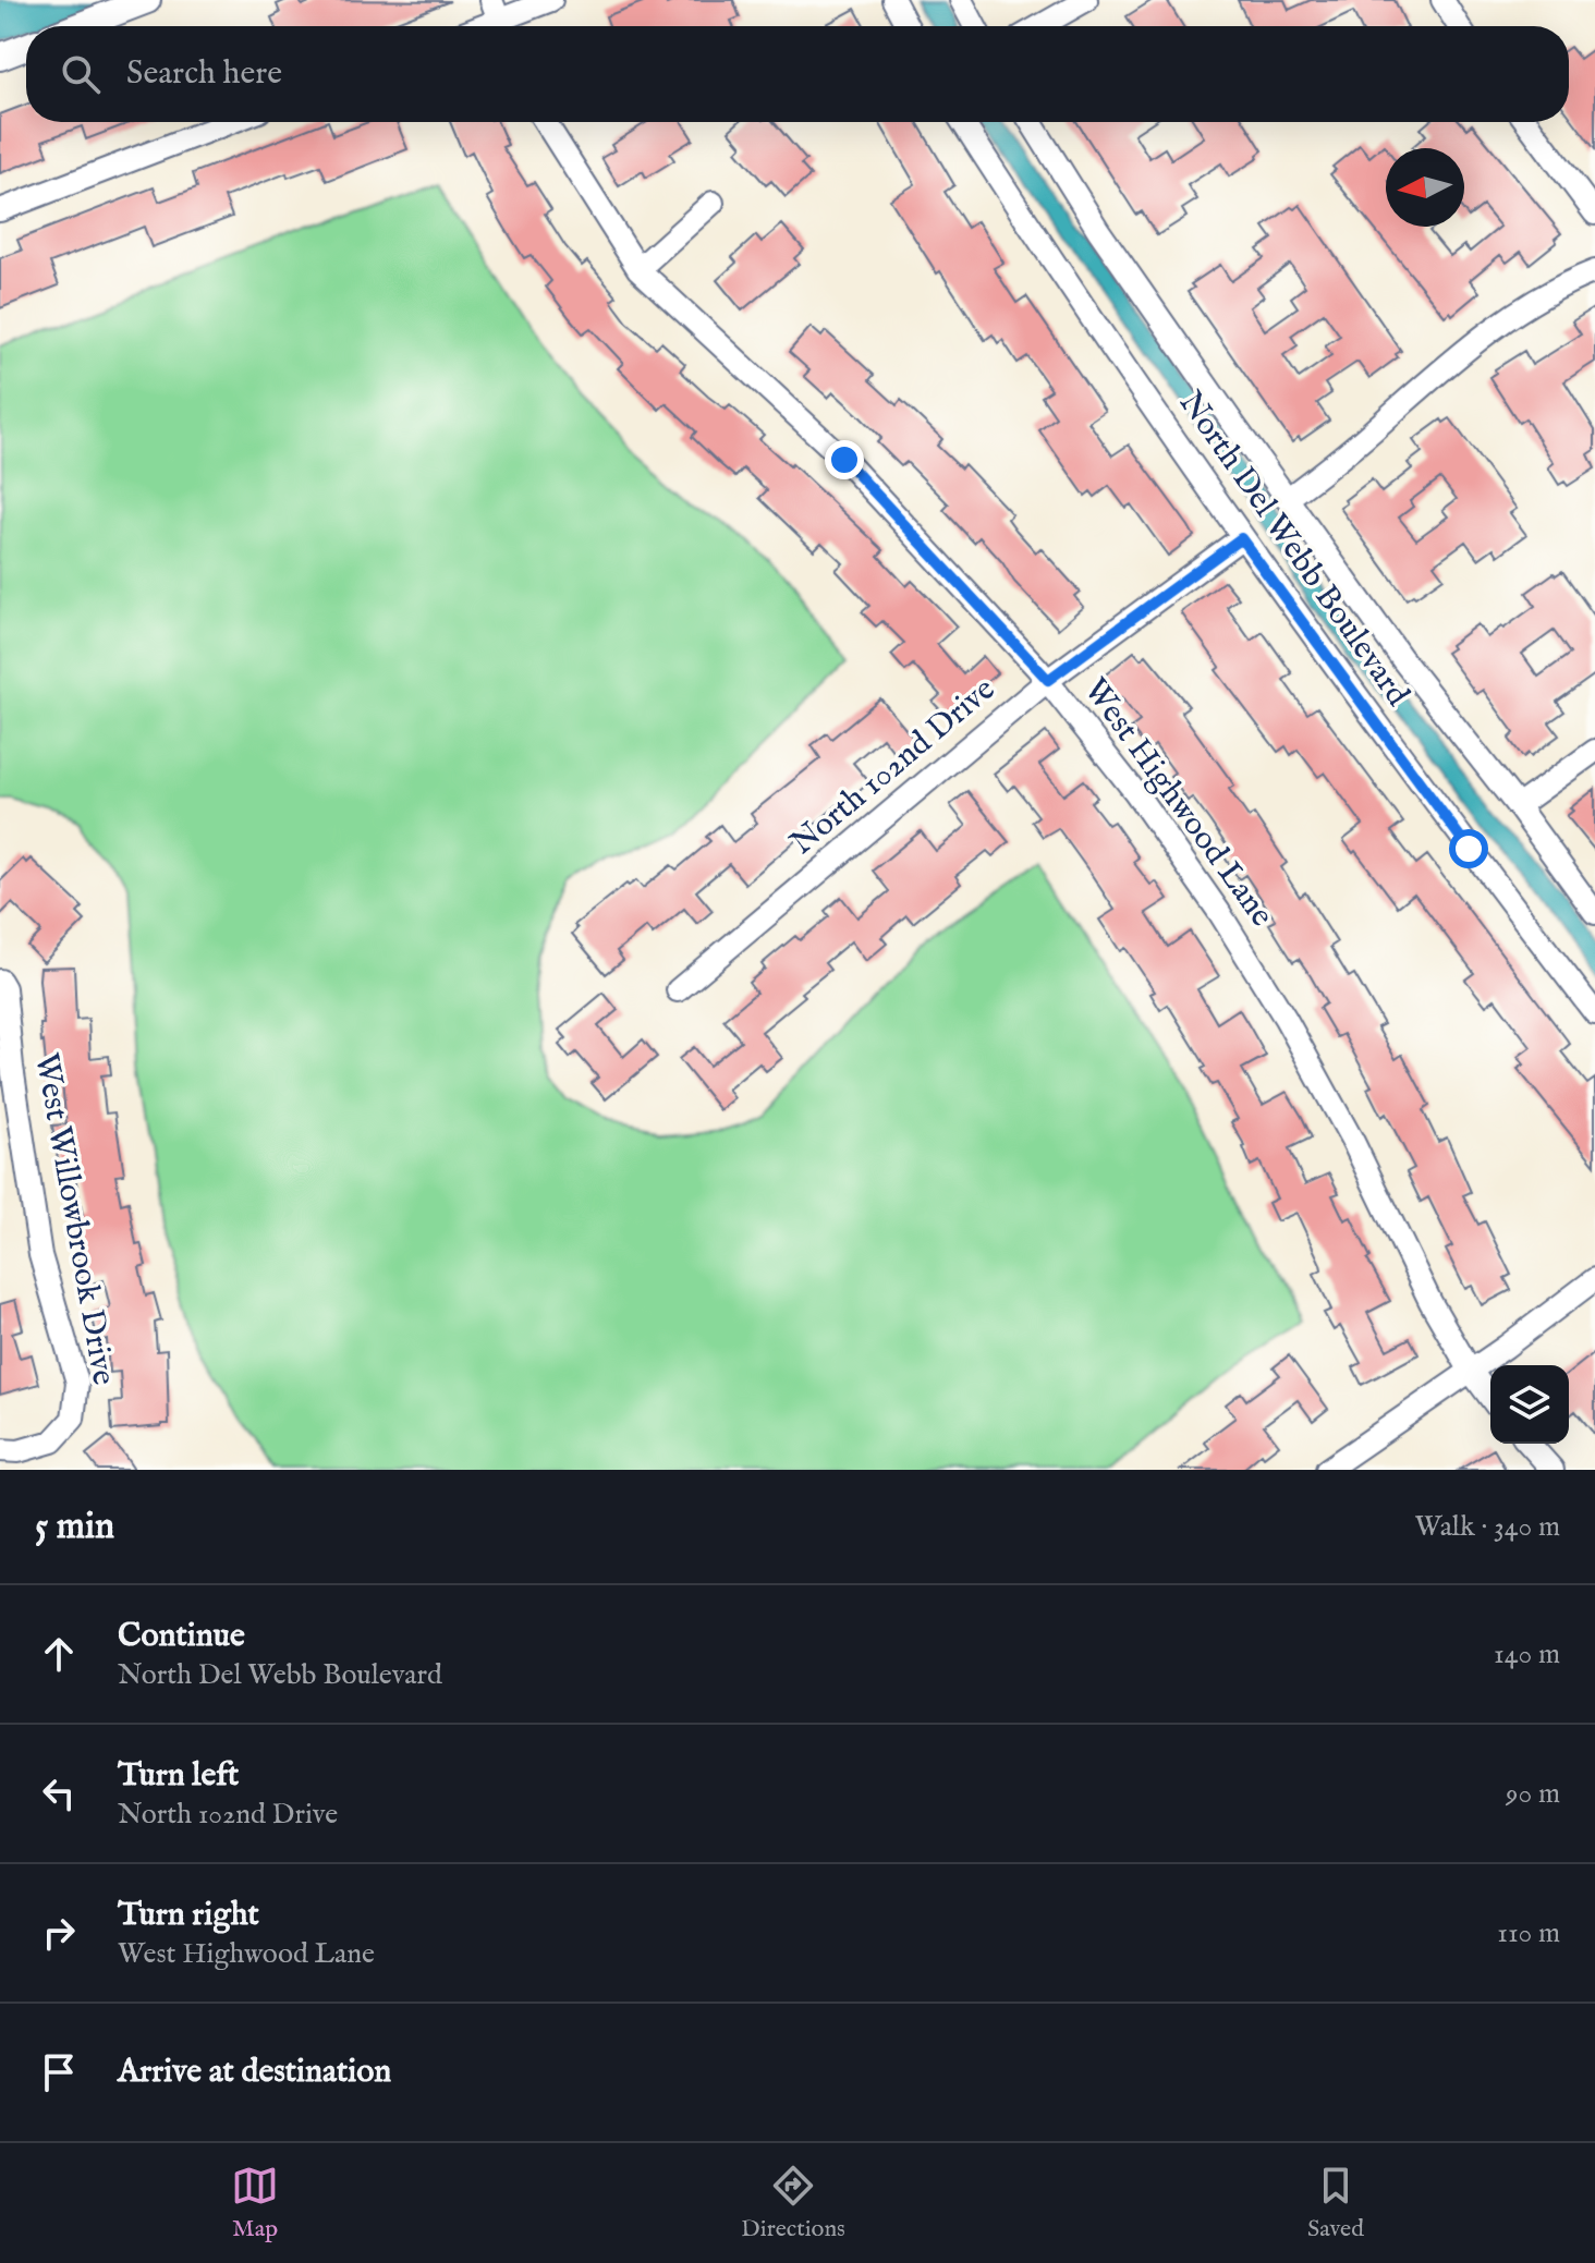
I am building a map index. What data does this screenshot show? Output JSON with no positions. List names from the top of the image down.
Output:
{
  "streets": {
    "street": [
      "North Del Webb Boulevard",
      "North 102nd Drive",
      "West Highwood Lane",
      "West Willowbrook Drive"
    ]
  },
  "crossings": [
    ["North Del Webb Boulevard", "North 102nd Drive"],
    ["North 102nd Drive", "West Highwood Lane"]
  ],
  "north": "left",
  "page": {
    "search": "Search here",
    "heading": ["5 min", "Walk · 340 m"],
    "list": [
      ["Continue", "North Del Webb Boulevard", "140 m"],
      ["Turn left", "North 102nd Drive", "90 m"],
      ["Turn right", "West Highwood Lane", "110 m"],
      "Arrive at destination"
    ],
    "nav": ["Map", "Directions", "Saved"]
  }
}
